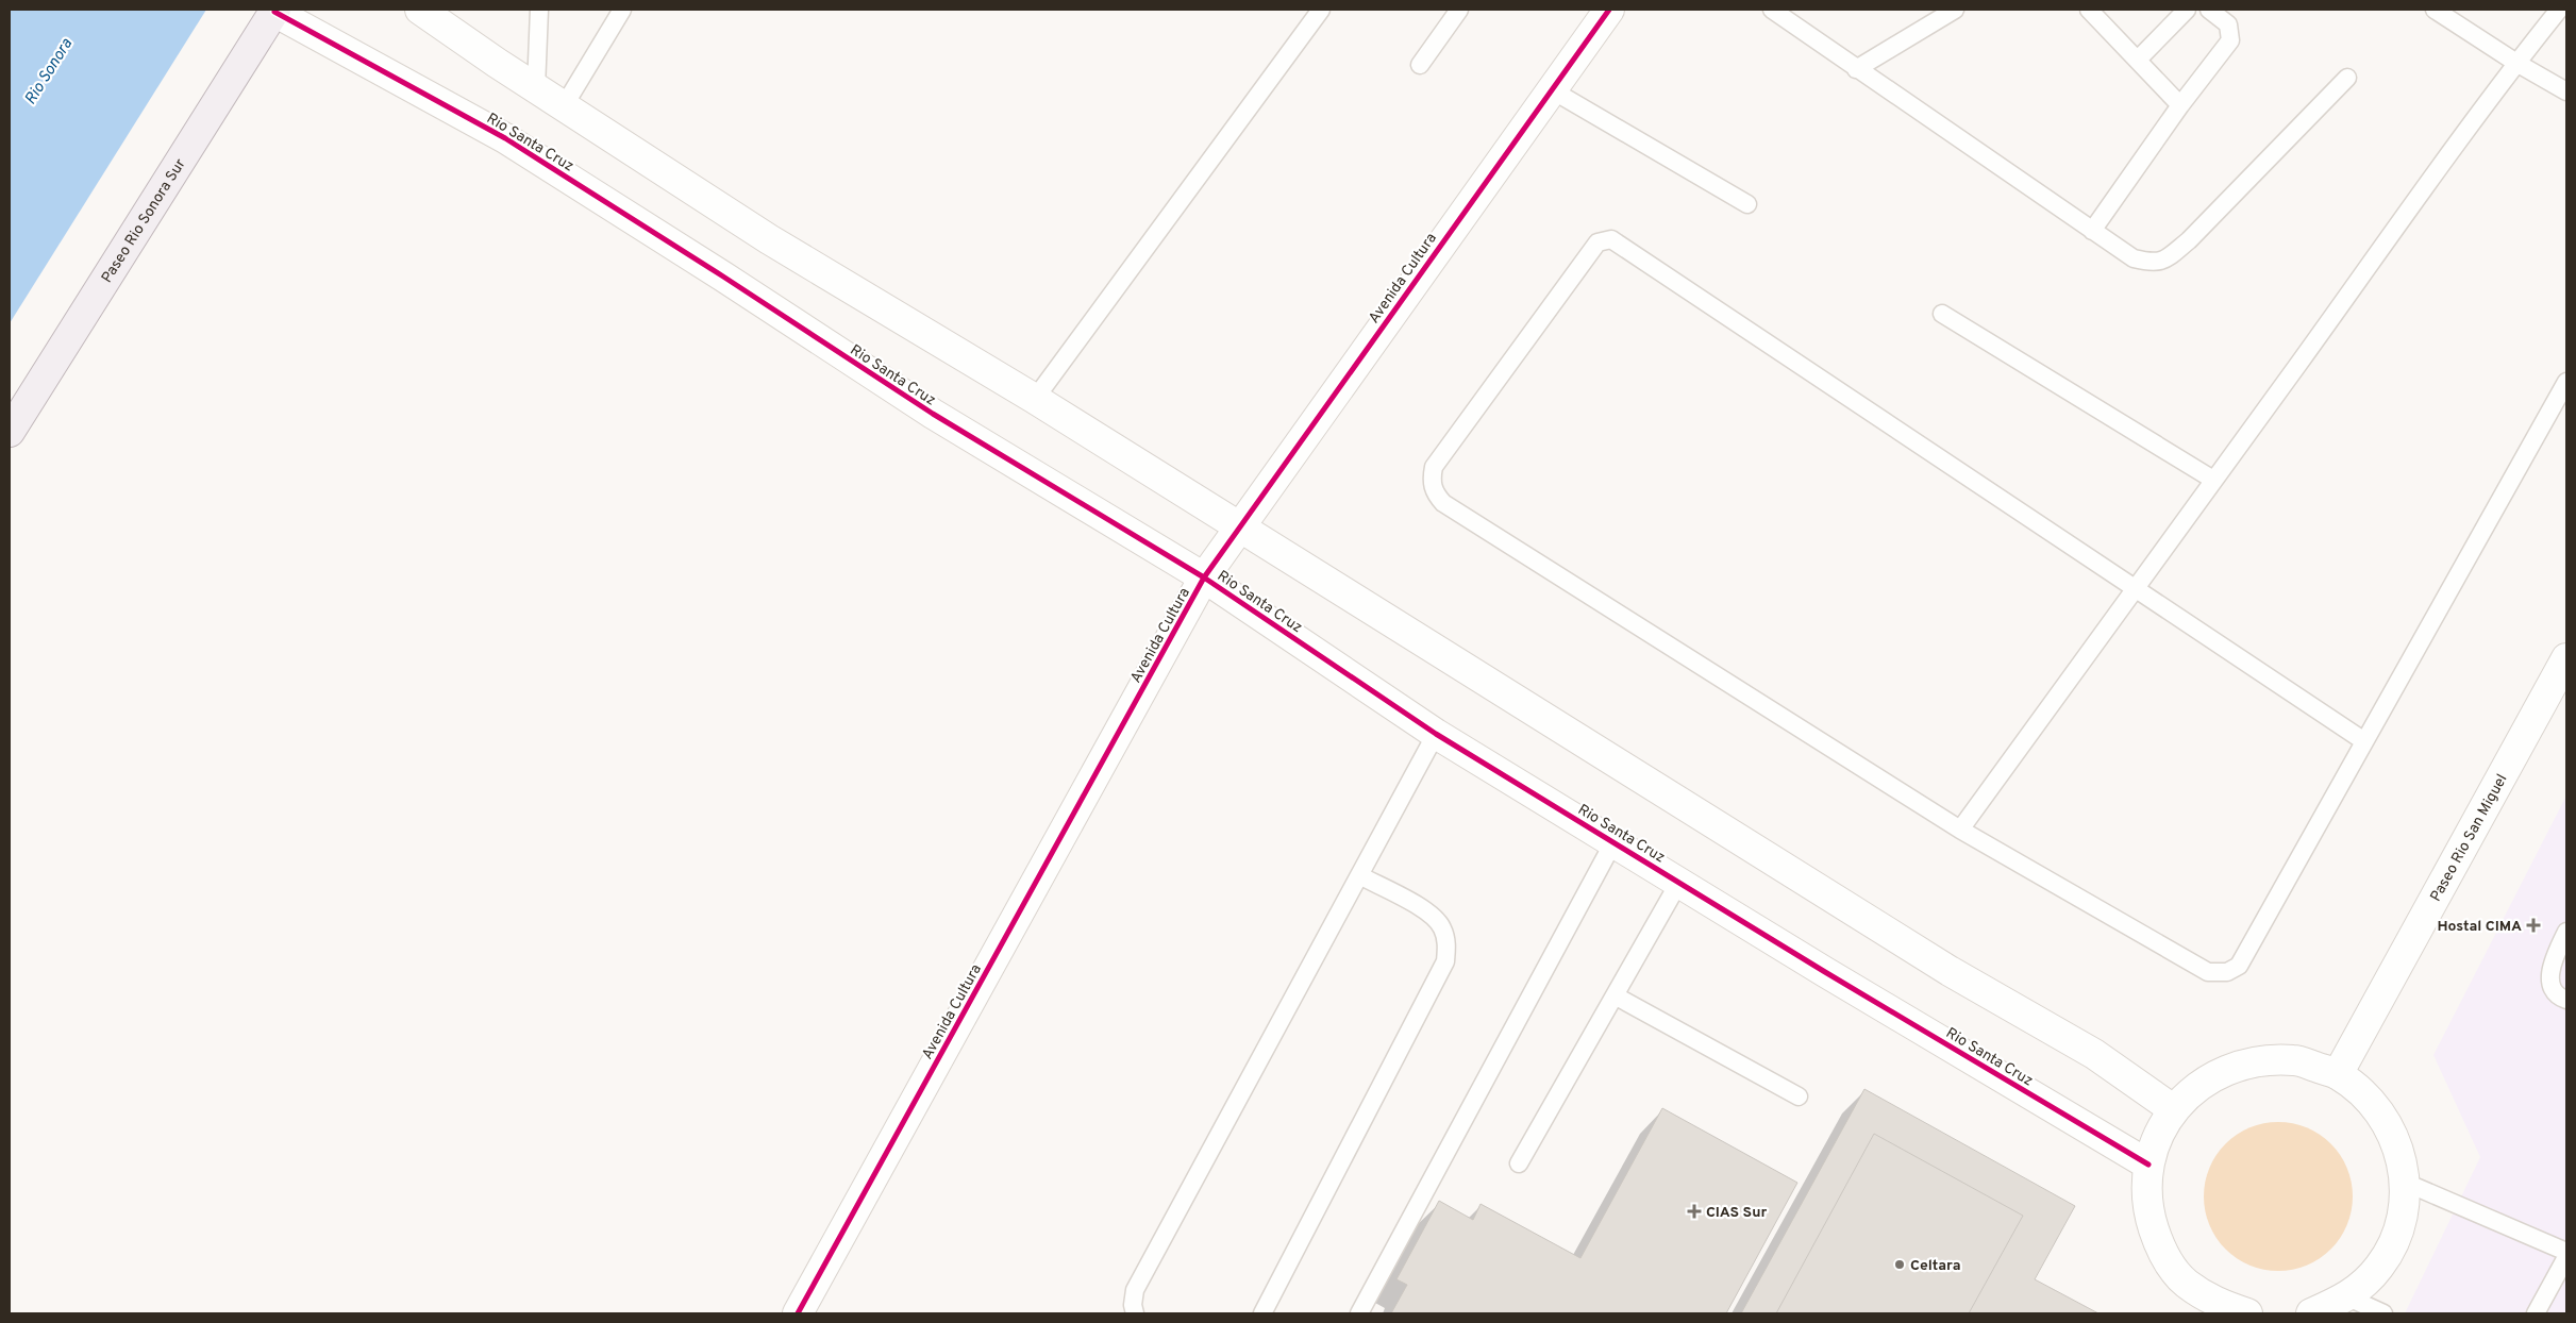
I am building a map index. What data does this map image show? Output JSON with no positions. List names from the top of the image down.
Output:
{
  "streets": {
    "main road": ["Paseo Rio Sonora Sur"],
    "street": ["Rio Santa Cruz", "Avenida Cultura", "Paseo Rio San Miguel"]
  },
  "crossings": [
    ["Rio Santa Cruz", "Paseo Rio Sonora Sur"],
    ["Rio Santa Cruz", "Avenida Cultura"]
  ],
  "water": ["Rio Sonora"],
  "places": {
    "health": ["Hostal CIMA", "CIAS Sur"],
    "other": ["Celtara"]
  }
}
